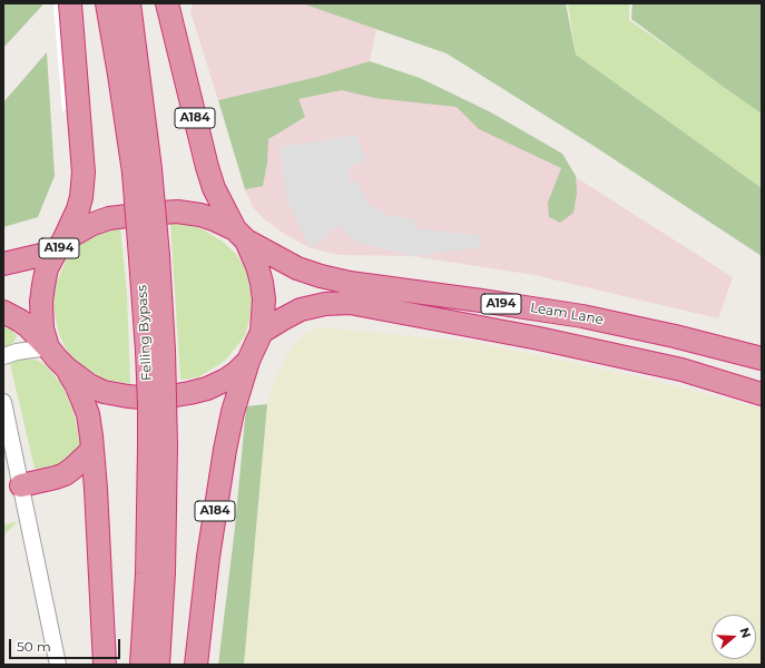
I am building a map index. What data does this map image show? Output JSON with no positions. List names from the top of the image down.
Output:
{
  "streets": {
    "highway": [
      "A184",
      "A194",
      "Leam Lane",
      "Felling Bypass"
    ]
  },
  "crossings": [
    ["A184", "A194"],
    ["A184", "Leam Lane"],
    ["A194", "Leam Lane"]
  ],
  "scale_bar": "50 m",
  "north": "right"
}
